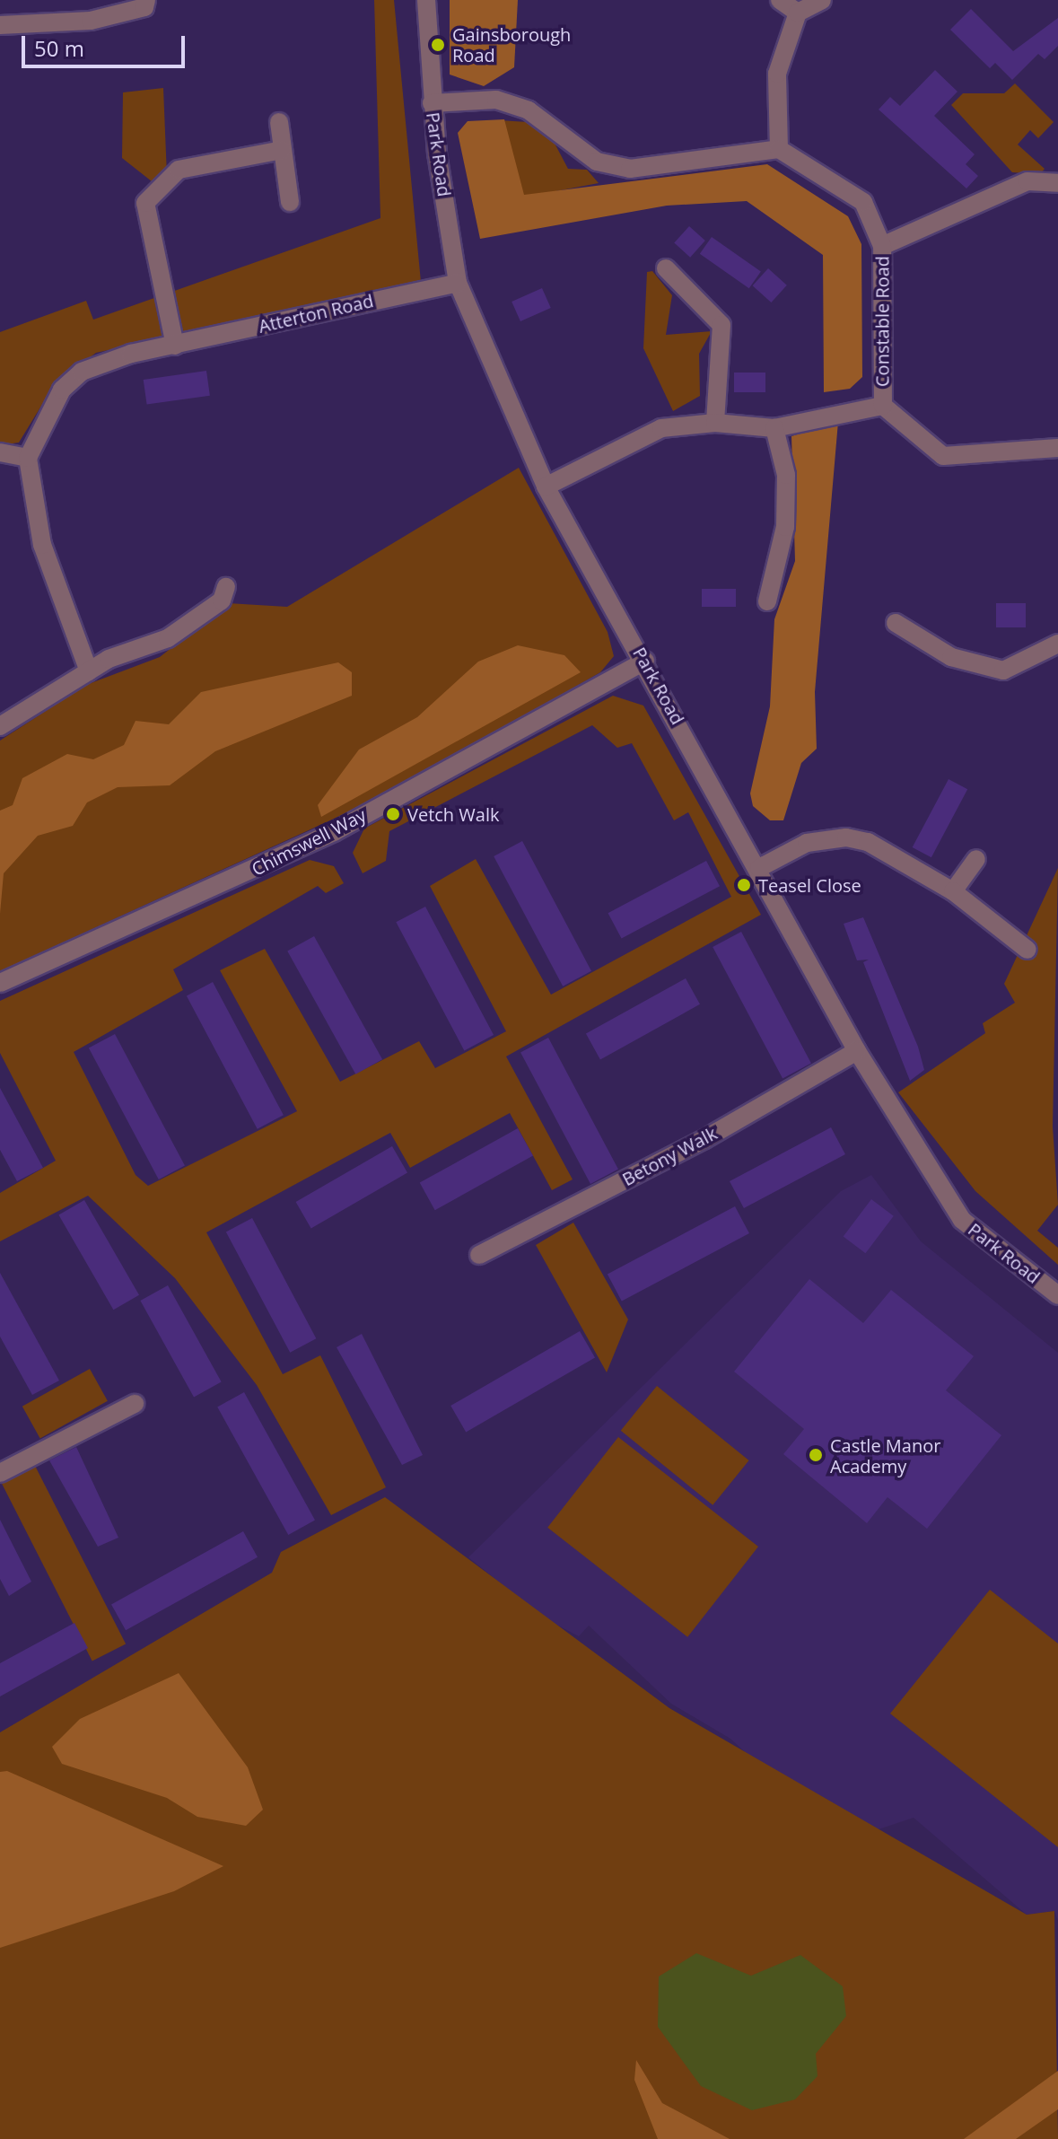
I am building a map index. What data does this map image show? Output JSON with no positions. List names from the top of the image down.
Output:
{
  "streets": {
    "street": [
      "Park Road",
      "Atterton Road",
      "Constable Road",
      "Chimswell Way",
      "Betony Walk"
    ]
  },
  "crossings": [
    ["Park Road", "Atterton Road"],
    ["Park Road", "Constable Road"],
    ["Park Road", "Chimswell Way"],
    ["Park Road", "Betony Walk"]
  ],
  "places": [
    "Gainsborough Road",
    "Vetch Walk",
    "Teasel Close",
    "Castle Manor Academy"
  ],
  "scale_bar": "50 m"
}
